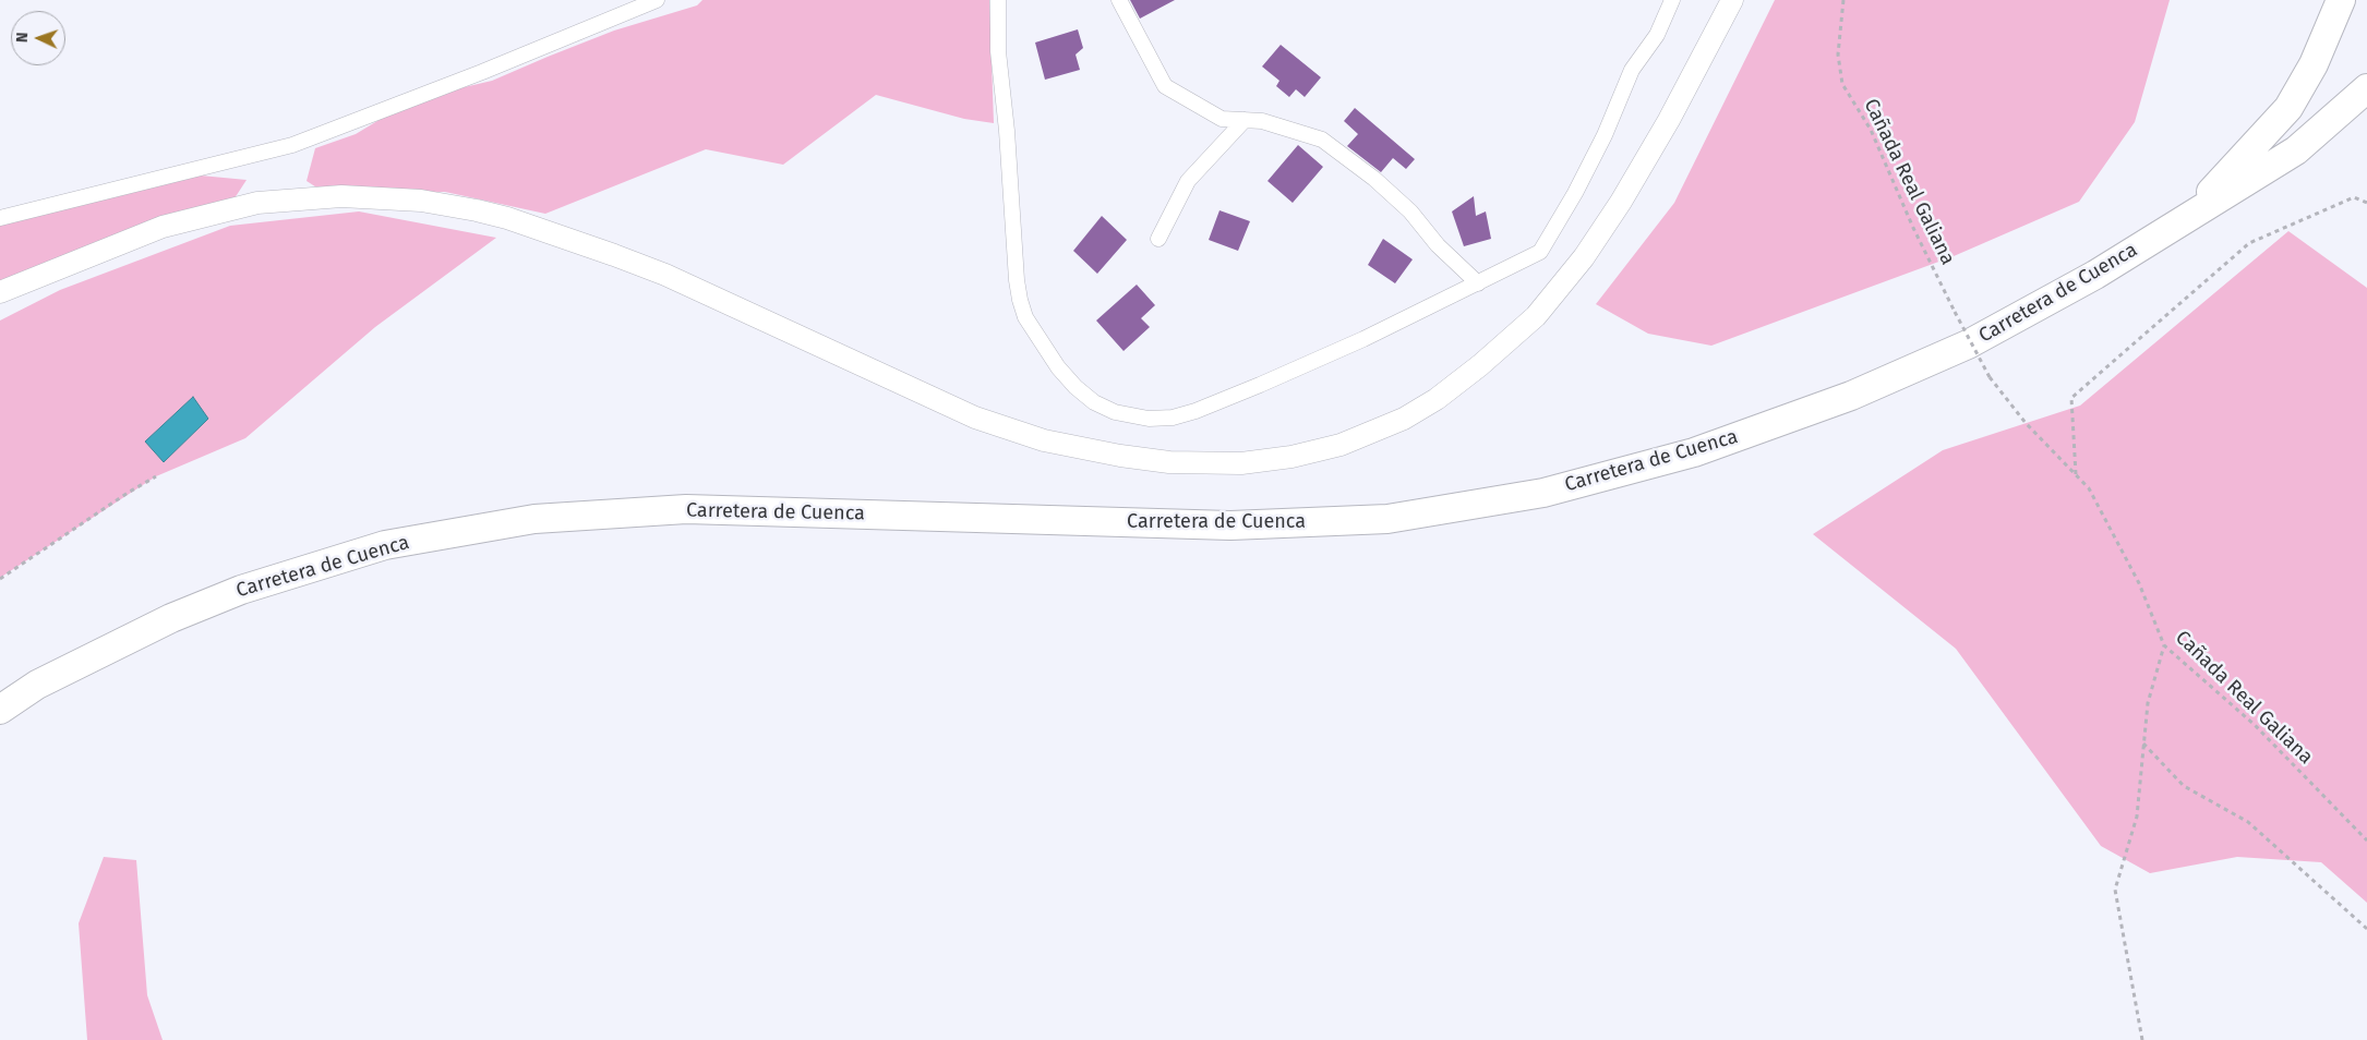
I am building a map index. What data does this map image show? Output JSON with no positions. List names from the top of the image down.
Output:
{
  "streets": {
    "highway": ["Carretera de Cuenca"],
    "path": ["Cañada Real Galiana"]
  },
  "north": "left"
}
